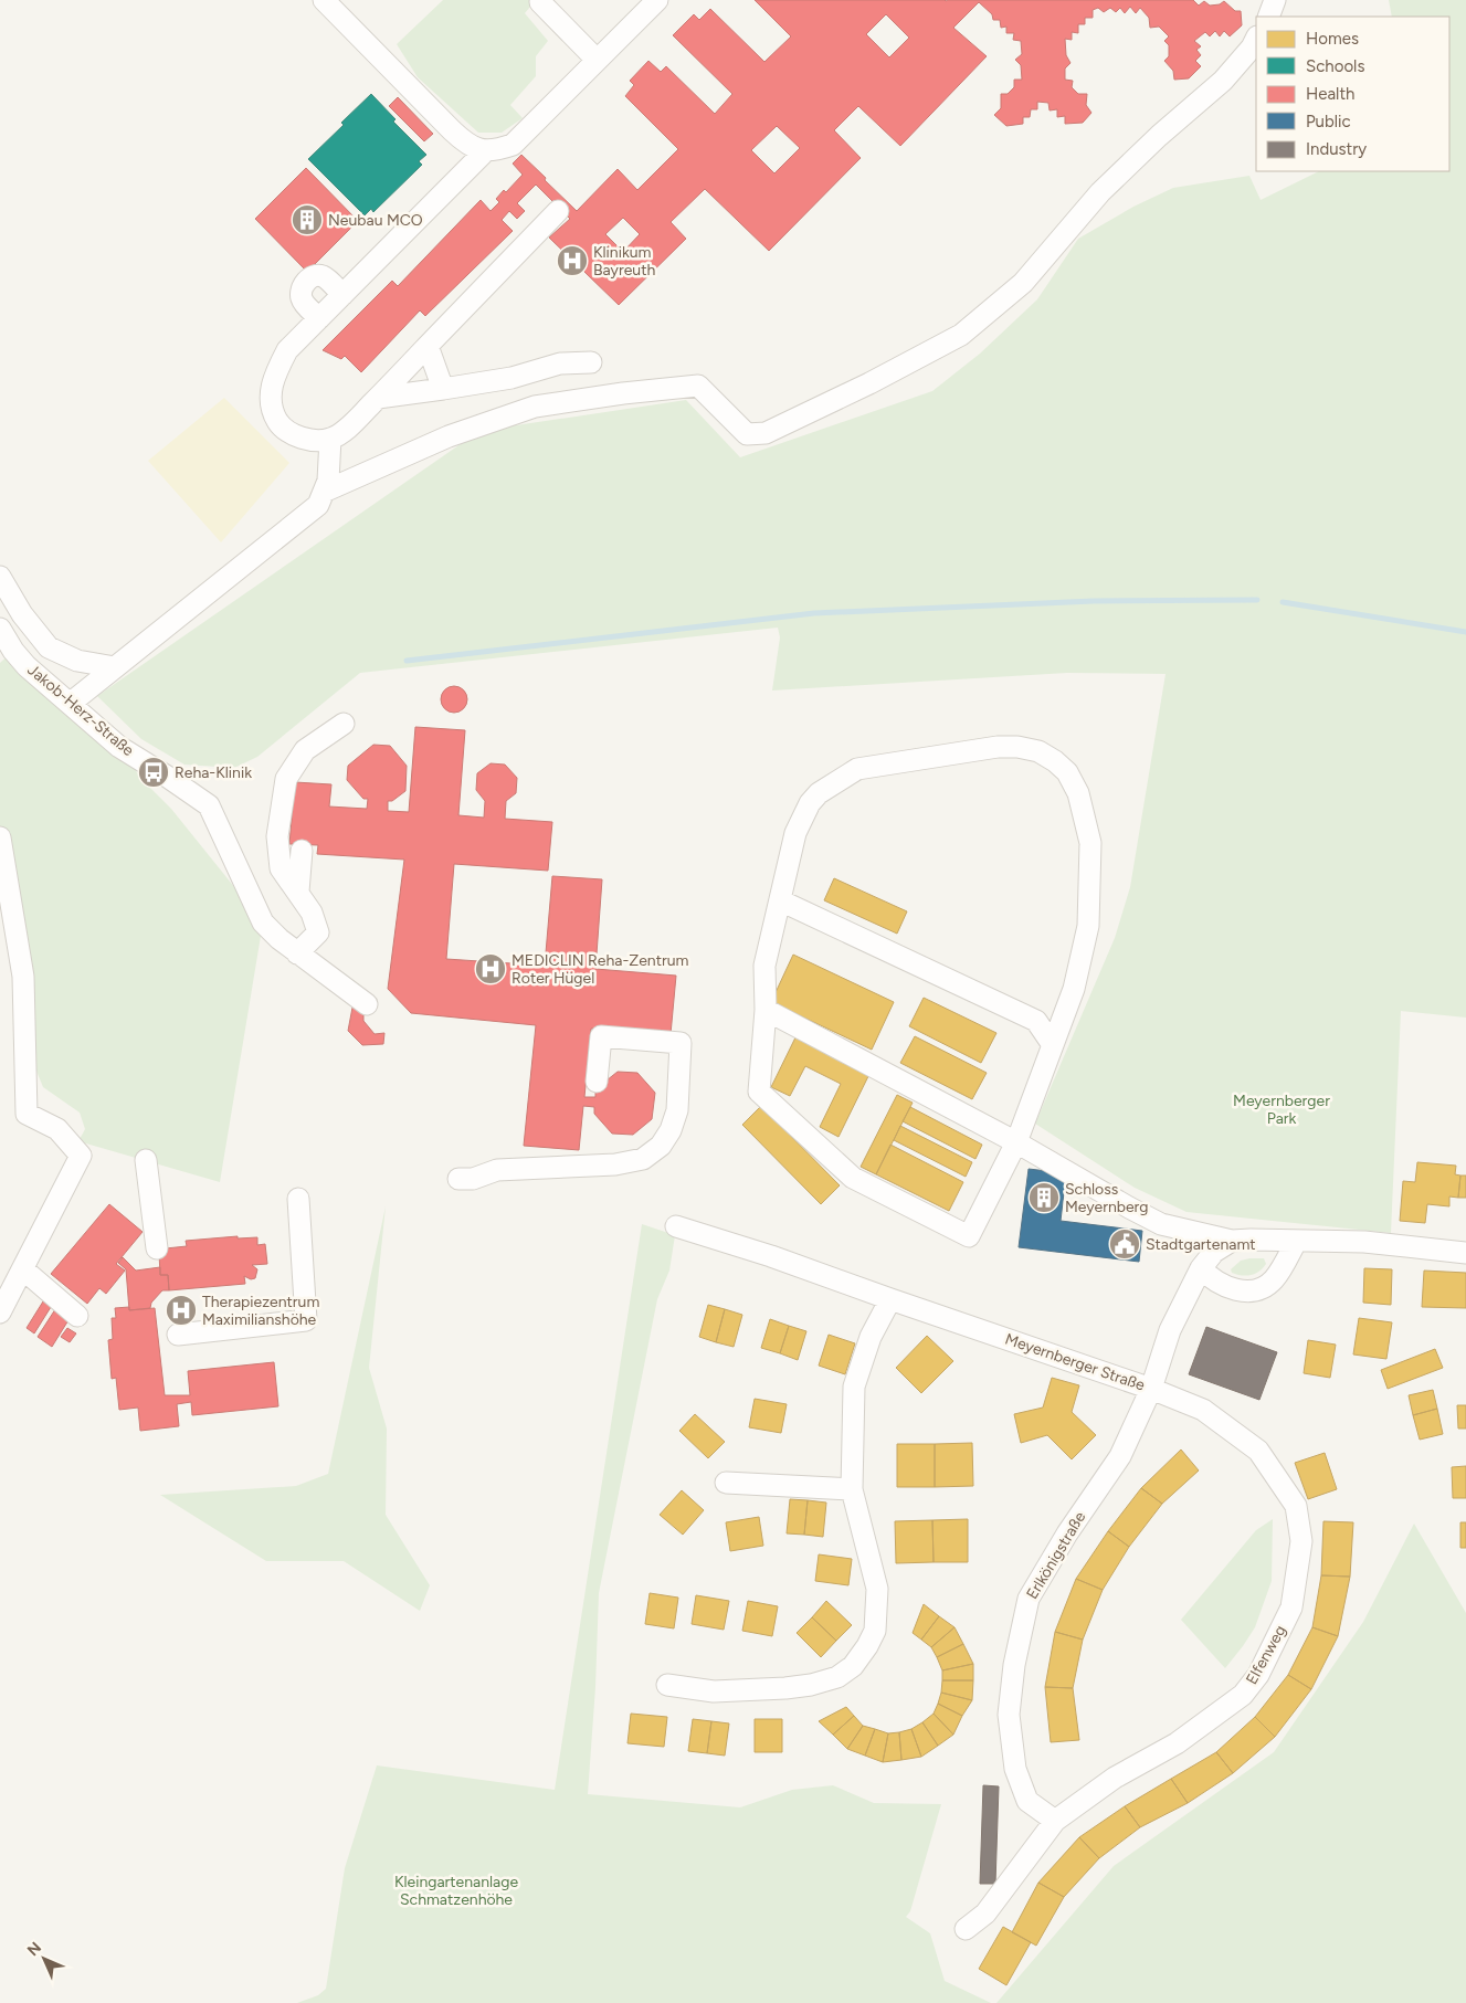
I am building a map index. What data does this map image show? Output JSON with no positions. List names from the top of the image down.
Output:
{
  "streets": {
    "street": [
      "Jakob-Herz-Straße",
      "Meyernberger Straße",
      "Erlkönigstraße",
      "Elfenweg"
    ]
  },
  "crossings": [
    ["Meyernberger Straße", "Erlkönigstraße"],
    ["Meyernberger Straße", "Elfenweg"],
    ["Erlkönigstraße", "Elfenweg"]
  ],
  "parks": ["Meyernberger Park", "Kleingartenanlage Schmatzenhöhe"],
  "places": {
    "building": ["Neubau MCO", "Schloss Meyernberg"],
    "hospital": ["Klinikum Bayreuth", "MEDICLIN Reha-Zentrum Roter Hügel", "Therapiezentrum Maximilianshöhe"],
    "bus stop": ["Reha-Klinik"],
    "public building": ["Stadtgartenamt"]
  },
  "legend": [
    "Homes",
    "Schools",
    "Health",
    "Public",
    "Industry"
  ],
  "north": "top left"
}
